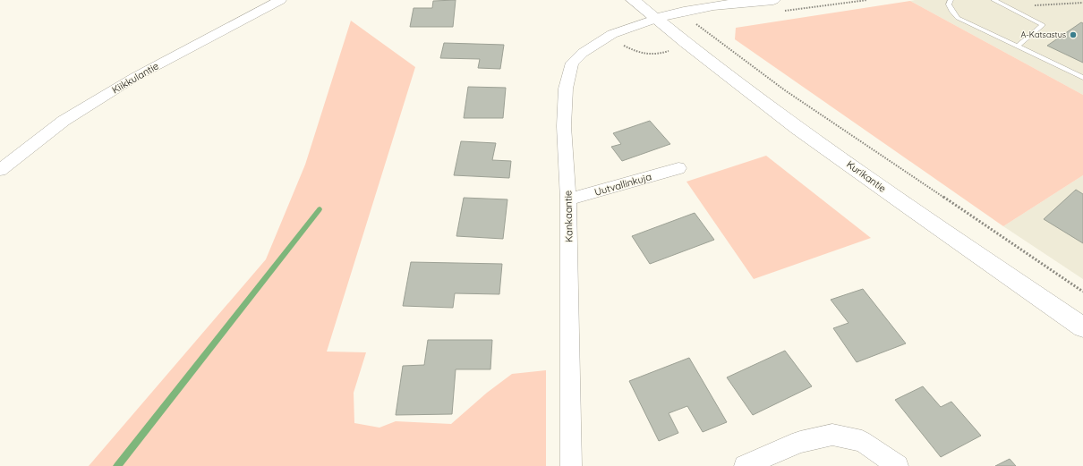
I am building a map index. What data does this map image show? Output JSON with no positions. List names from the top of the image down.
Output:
{
  "streets": {
    "street": [
      "Kiikkulantie",
      "Kurikantie",
      "Uutvallinkuja",
      "Kankaantie"
    ]
  },
  "crossings": [
    ["Kurikantie", "Kankaantie"],
    ["Uutvallinkuja", "Kankaantie"]
  ],
  "places": ["A-Katsastus"]
}
